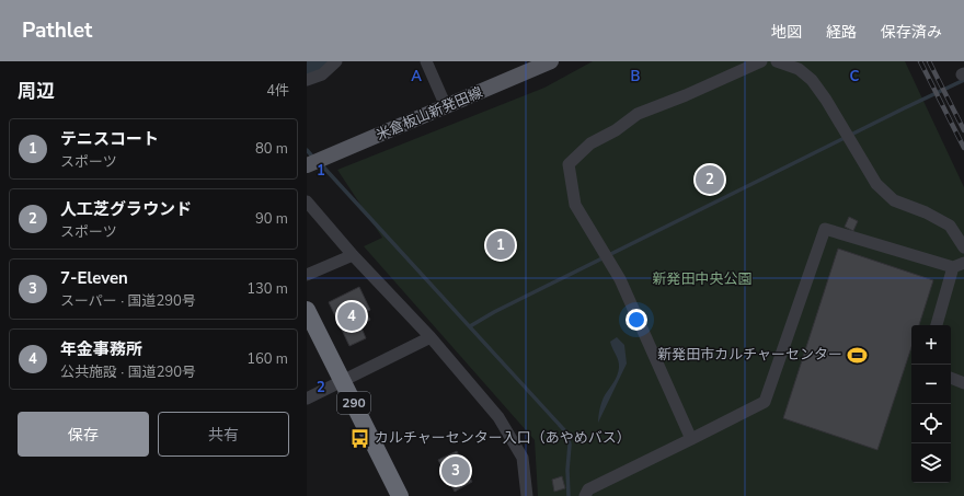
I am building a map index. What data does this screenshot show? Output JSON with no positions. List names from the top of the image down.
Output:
{
  "streets": {
    "highway": ["290"],
    "main road": ["米倉板山新発田線"]
  },
  "parks": ["新発田中央公園"],
  "places": {
    "sports": ["新発田市カルチャーセンター"],
    "bus stop": ["カルチャーセンター入口（あやめバス）"]
  },
  "page": {
    "header": "Pathlet",
    "nav": ["地図", "経路", "保存済み"],
    "heading": ["周辺", "4件"],
    "list": [
      {
        "mark": "1",
        "name": "テニスコート",
        "note": "スポーツ",
        "value": "80 m"
      },
      {
        "mark": "2",
        "name": "人工芝グラウンド",
        "note": "スポーツ",
        "value": "90 m"
      },
      {
        "mark": "3",
        "name": "7-Eleven",
        "note": "スーパー · 国道290号",
        "value": "130 m"
      },
      {
        "mark": "4",
        "name": "年金事務所",
        "note": "公共施設 · 国道290号",
        "value": "160 m"
      }
    ],
    "pins": [
      "2",
      "1",
      "4",
      "3"
    ],
    "map_buttons": ["+", "−"],
    "buttons": ["保存", "共有"]
  },
  "grid": {
    "columns": ["A", "B", "C"],
    "rows": ["1", "2"]
  }
}
